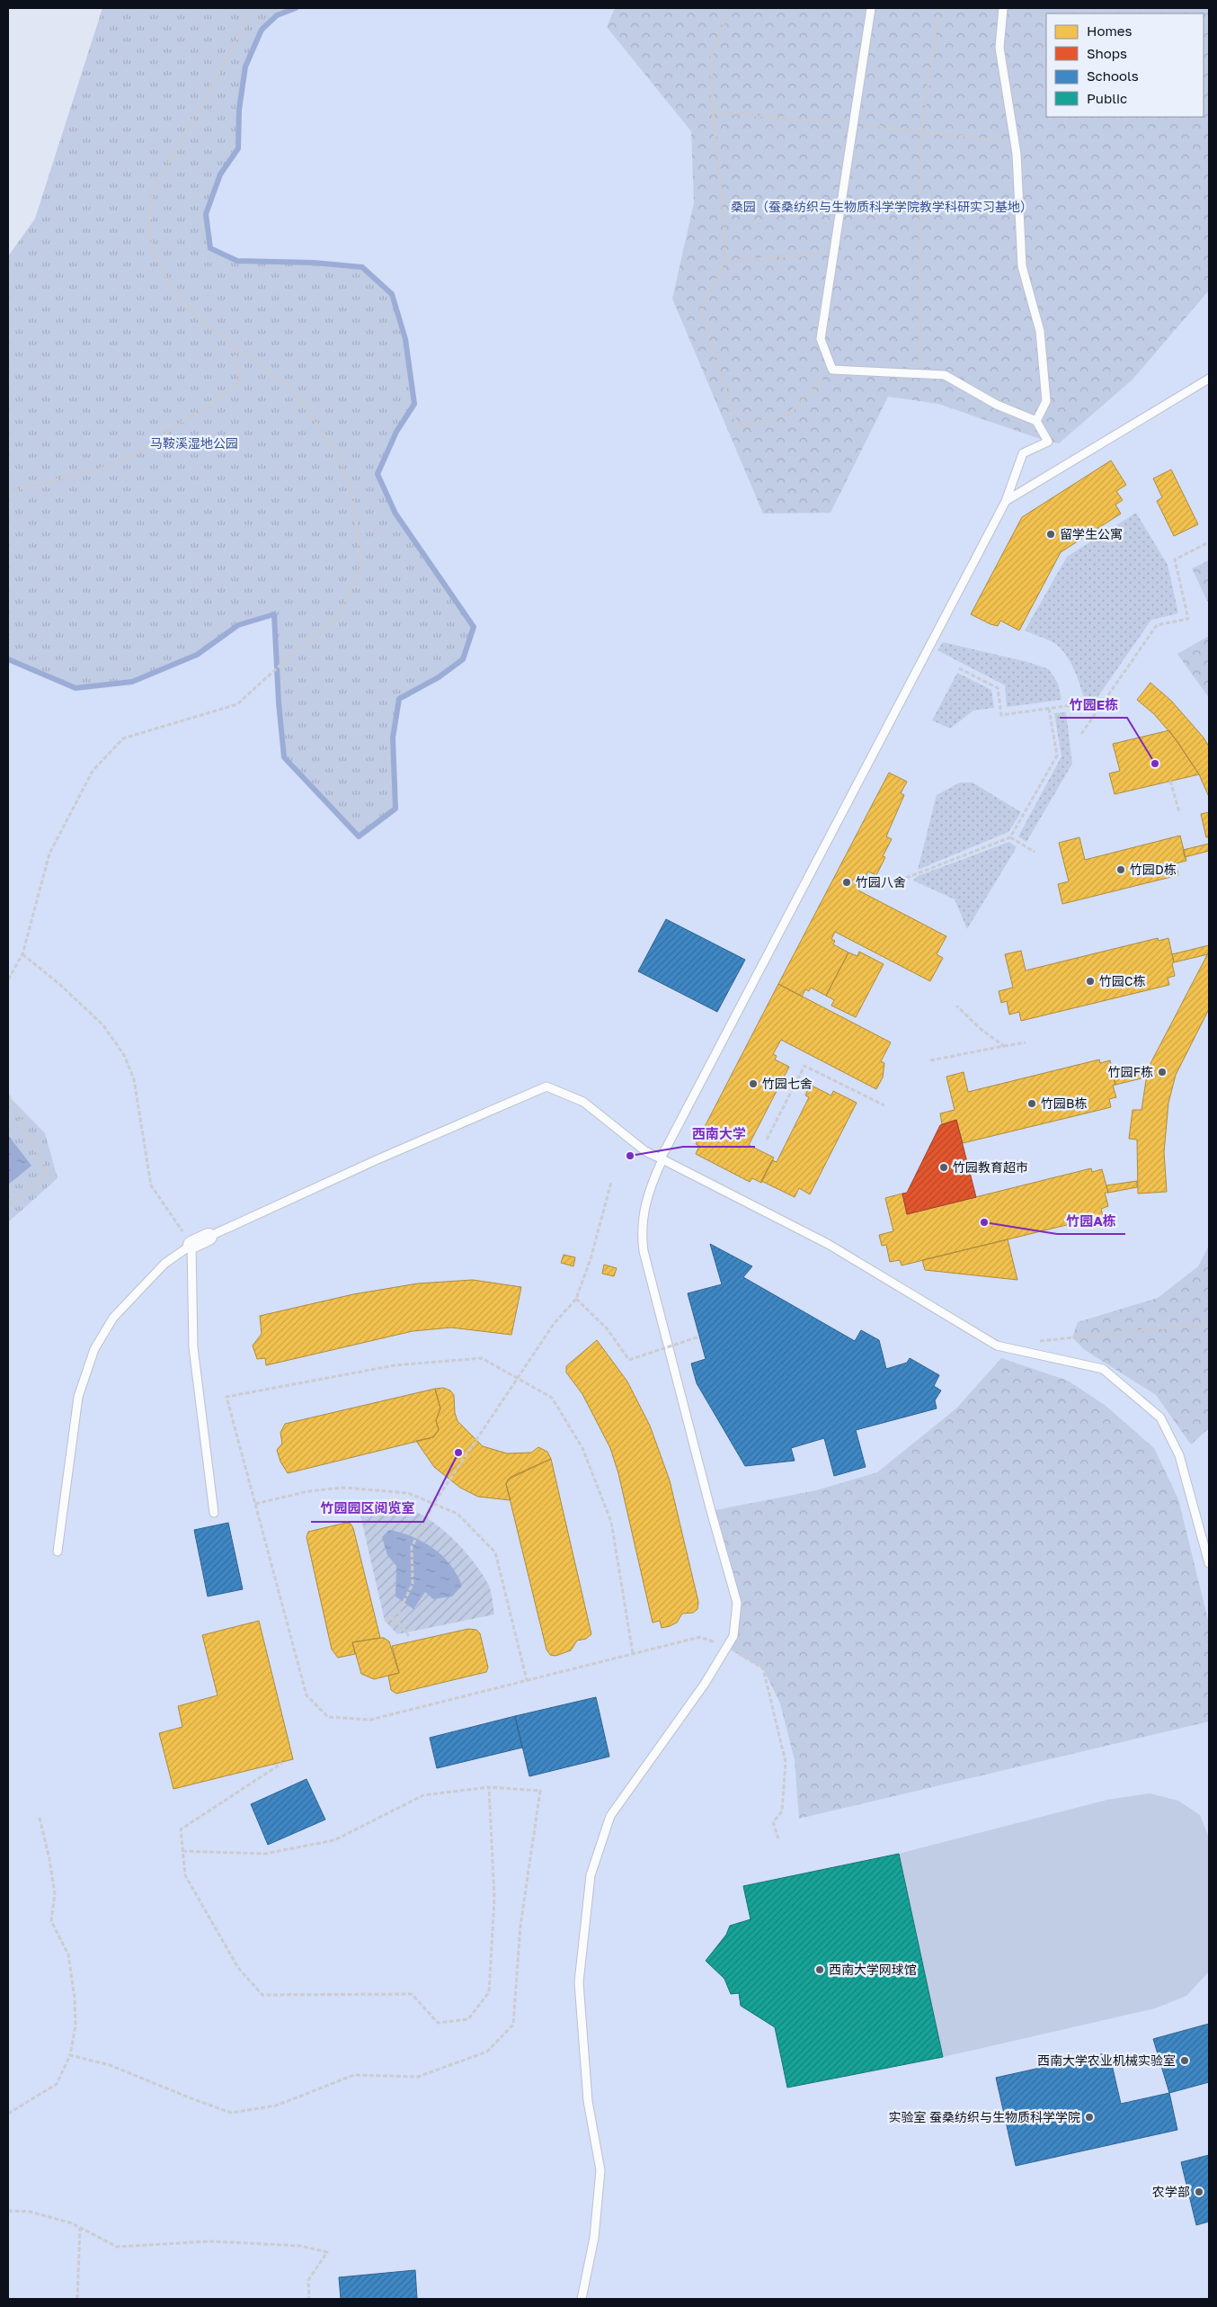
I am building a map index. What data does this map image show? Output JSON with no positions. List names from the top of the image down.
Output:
{
  "parks": ["桑园（蚕桑纺织与生物质科学学院教学科研实习基地）", "马鞍溪湿地公园"],
  "places": [
    "留学生公寓",
    "竹园E栋",
    "竹园D栋",
    "竹园八舍",
    "竹园C栋",
    "竹园F栋",
    "竹园七舍",
    "竹园B栋",
    "西南大学",
    "竹园教育超市",
    "竹园A栋",
    "竹园园区阅览室",
    "西南大学网球馆",
    "西南大学农业机械实验室",
    "实验室 蚕桑纺织与生物质科学学院",
    "农学部"
  ],
  "legend": [
    "Homes",
    "Shops",
    "Schools",
    "Public"
  ]
}
